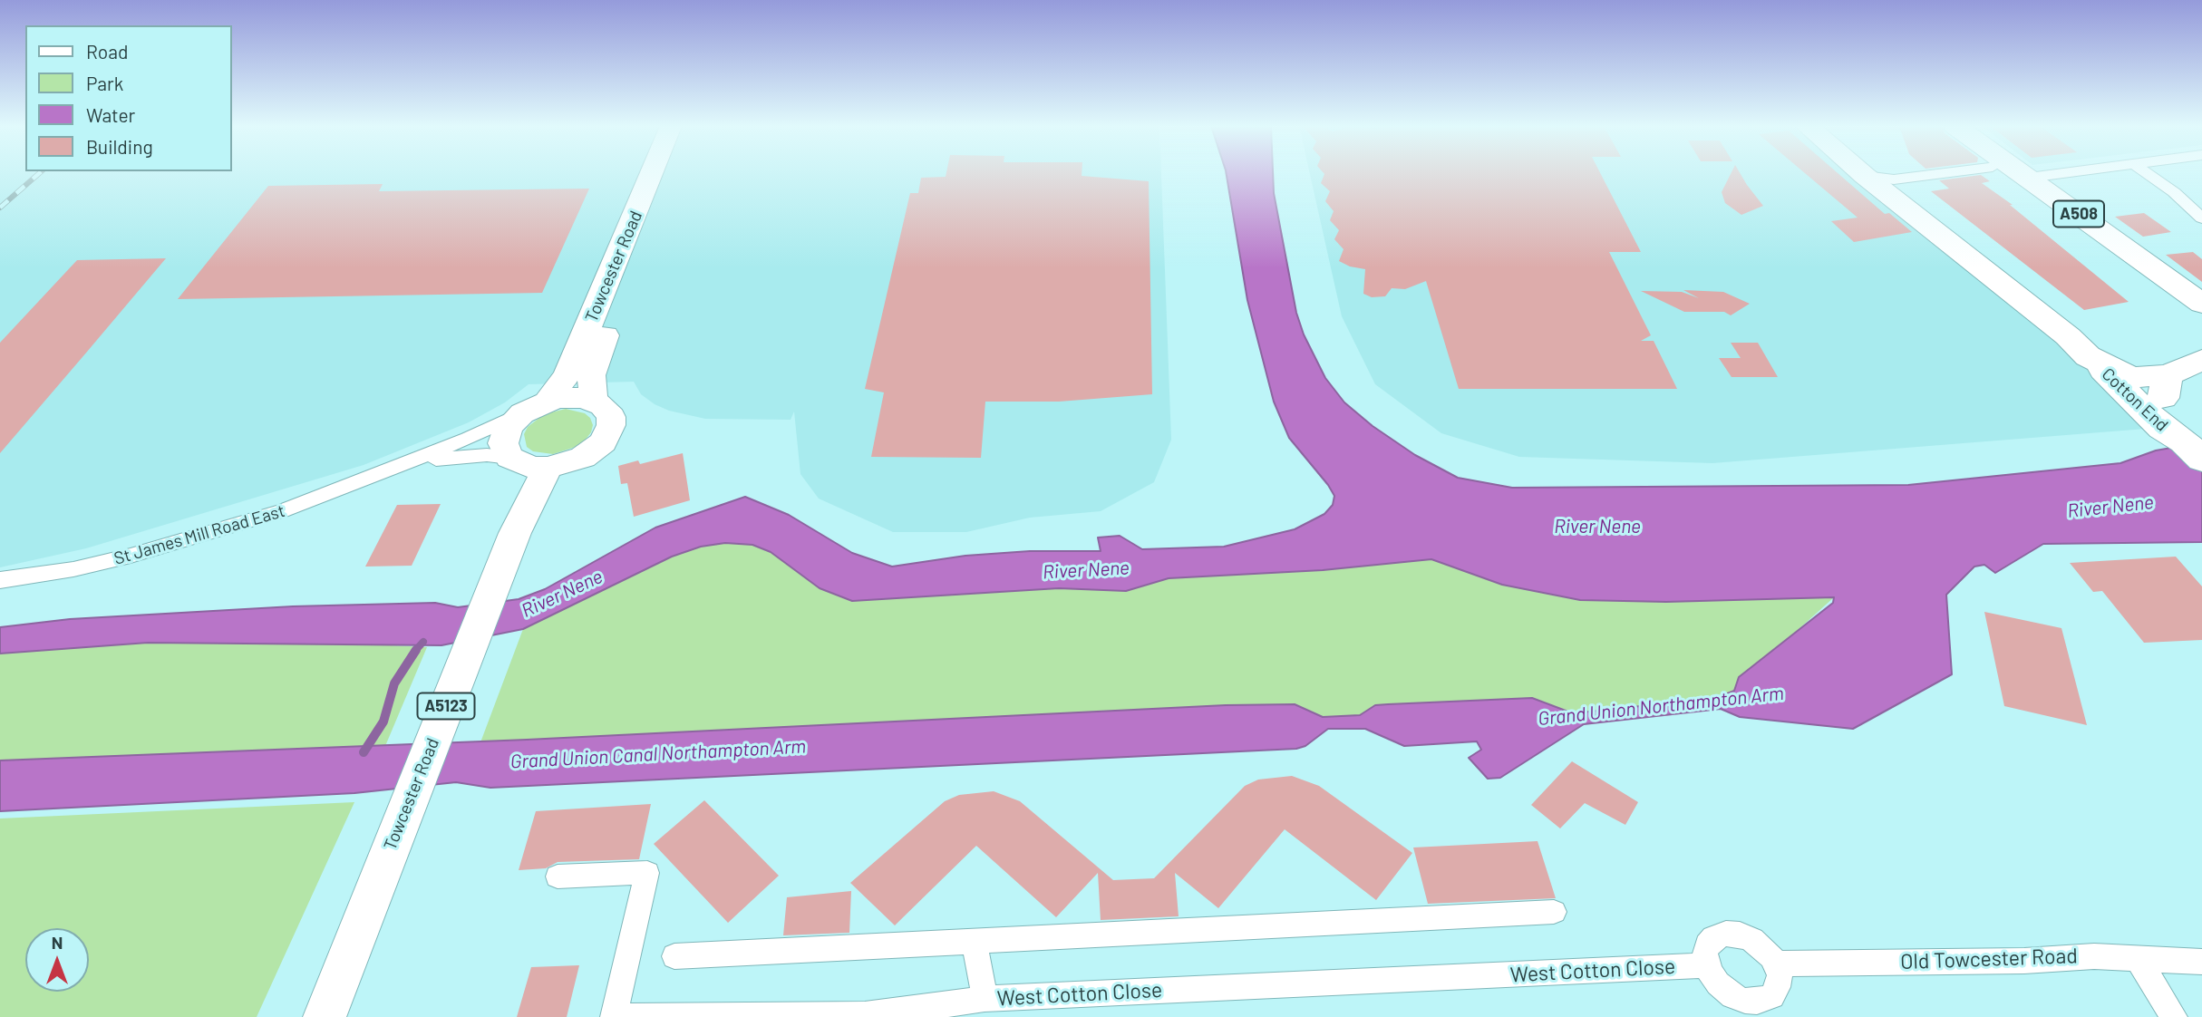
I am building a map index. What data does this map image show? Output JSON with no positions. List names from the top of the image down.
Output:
{
  "streets": {
    "highway": ["A508", "Cotton End"],
    "main road": ["Towcester Road", "A5123"],
    "street": ["St James Mill Road East", "Old Towcester Road", "West Cotton Close"]
  },
  "crossings": [
    ["Towcester Road", "St James Mill Road East"],
    ["Old Towcester Road", "West Cotton Close"]
  ],
  "water": ["River Nene", "Grand Union Northampton Arm", "Grand Union Canal Northampton Arm"],
  "legend": [
    "Road",
    "Park",
    "Water",
    "Building"
  ],
  "north": "top"
}
